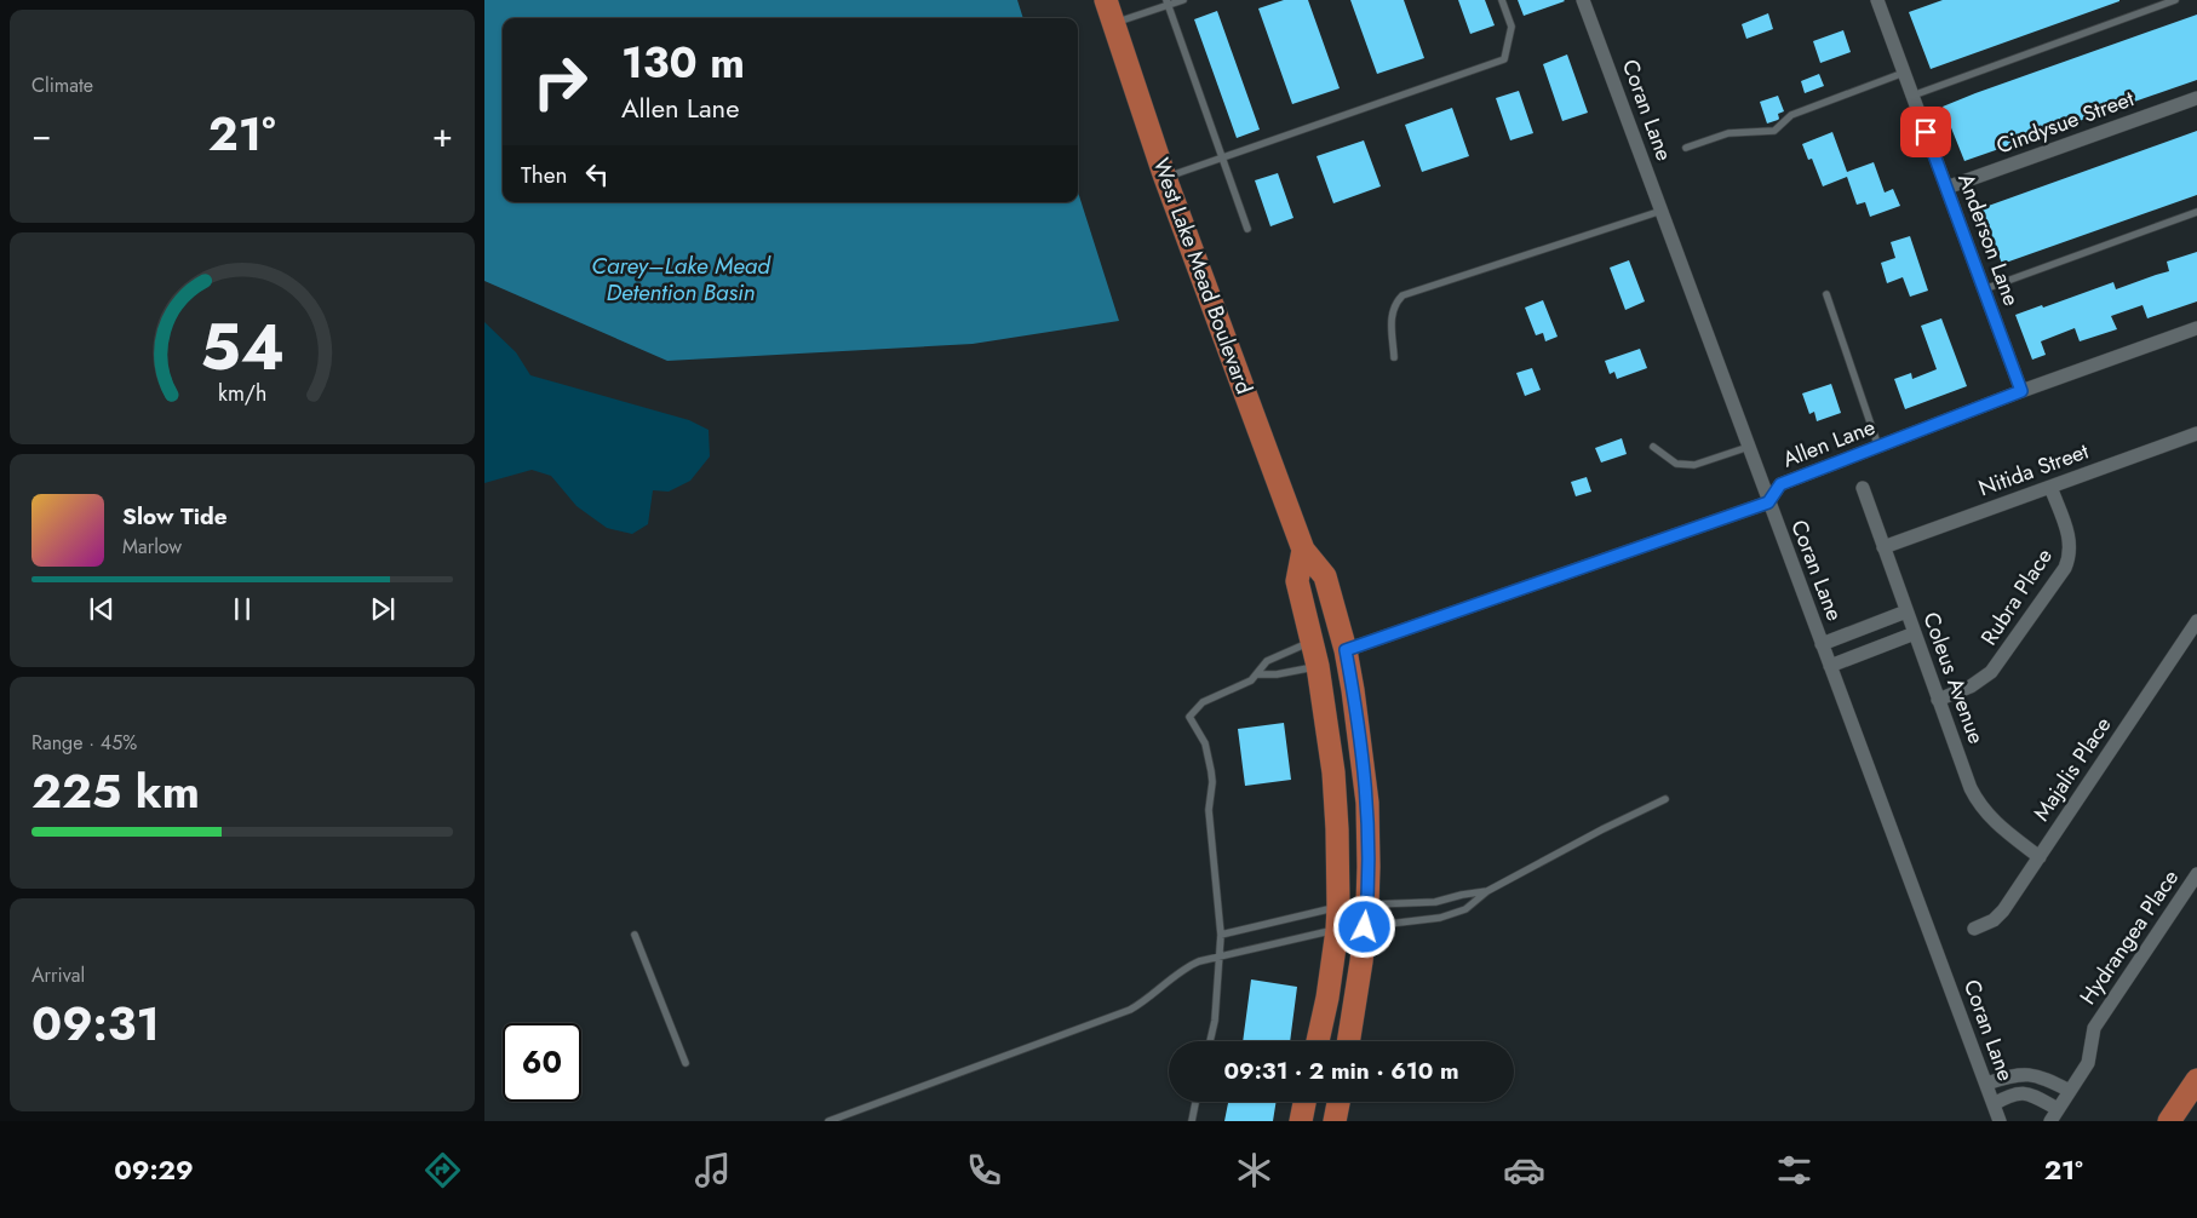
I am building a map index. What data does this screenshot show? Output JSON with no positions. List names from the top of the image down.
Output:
{
  "streets": {
    "main road": ["West Lake Mead Boulevard"],
    "street": [
      "Coran Lane",
      "Cindysue Street",
      "Anderson Lane",
      "Allen Lane",
      "Nitida Street",
      "Rubra Place",
      "Coleus Avenue",
      "Majalis Place",
      "Hydrangea Place"
    ]
  },
  "crossings": [
    ["Coran Lane", "Allen Lane"],
    ["Cindysue Street", "Anderson Lane"],
    ["Anderson Lane", "Allen Lane"],
    ["West Lake Mead Boulevard", "Allen Lane"],
    ["Nitida Street", "Rubra Place"],
    ["Nitida Street", "Coleus Avenue"],
    ["Rubra Place", "Coleus Avenue"],
    ["Coleus Avenue", "Majalis Place"]
  ],
  "water": ["Carey–Lake Mead Detention Basin"],
  "page": {
    "tile": [
      "Climate",
      ["Range · 45%", "225 km"],
      ["Arrival", "09:31"]
    ],
    "turn": ["130 m", "Allen Lane"],
    "heat": ["−", "21°", "+"],
    "then": "Then",
    "song": ["Slow Tide", "Marlow"],
    "limit": "60",
    "trip": "09:31 · 2 min · 610 m",
    "tabs": ["09:29", "21°"],
    "gauge": ["54", "km/h"]
  }
}
